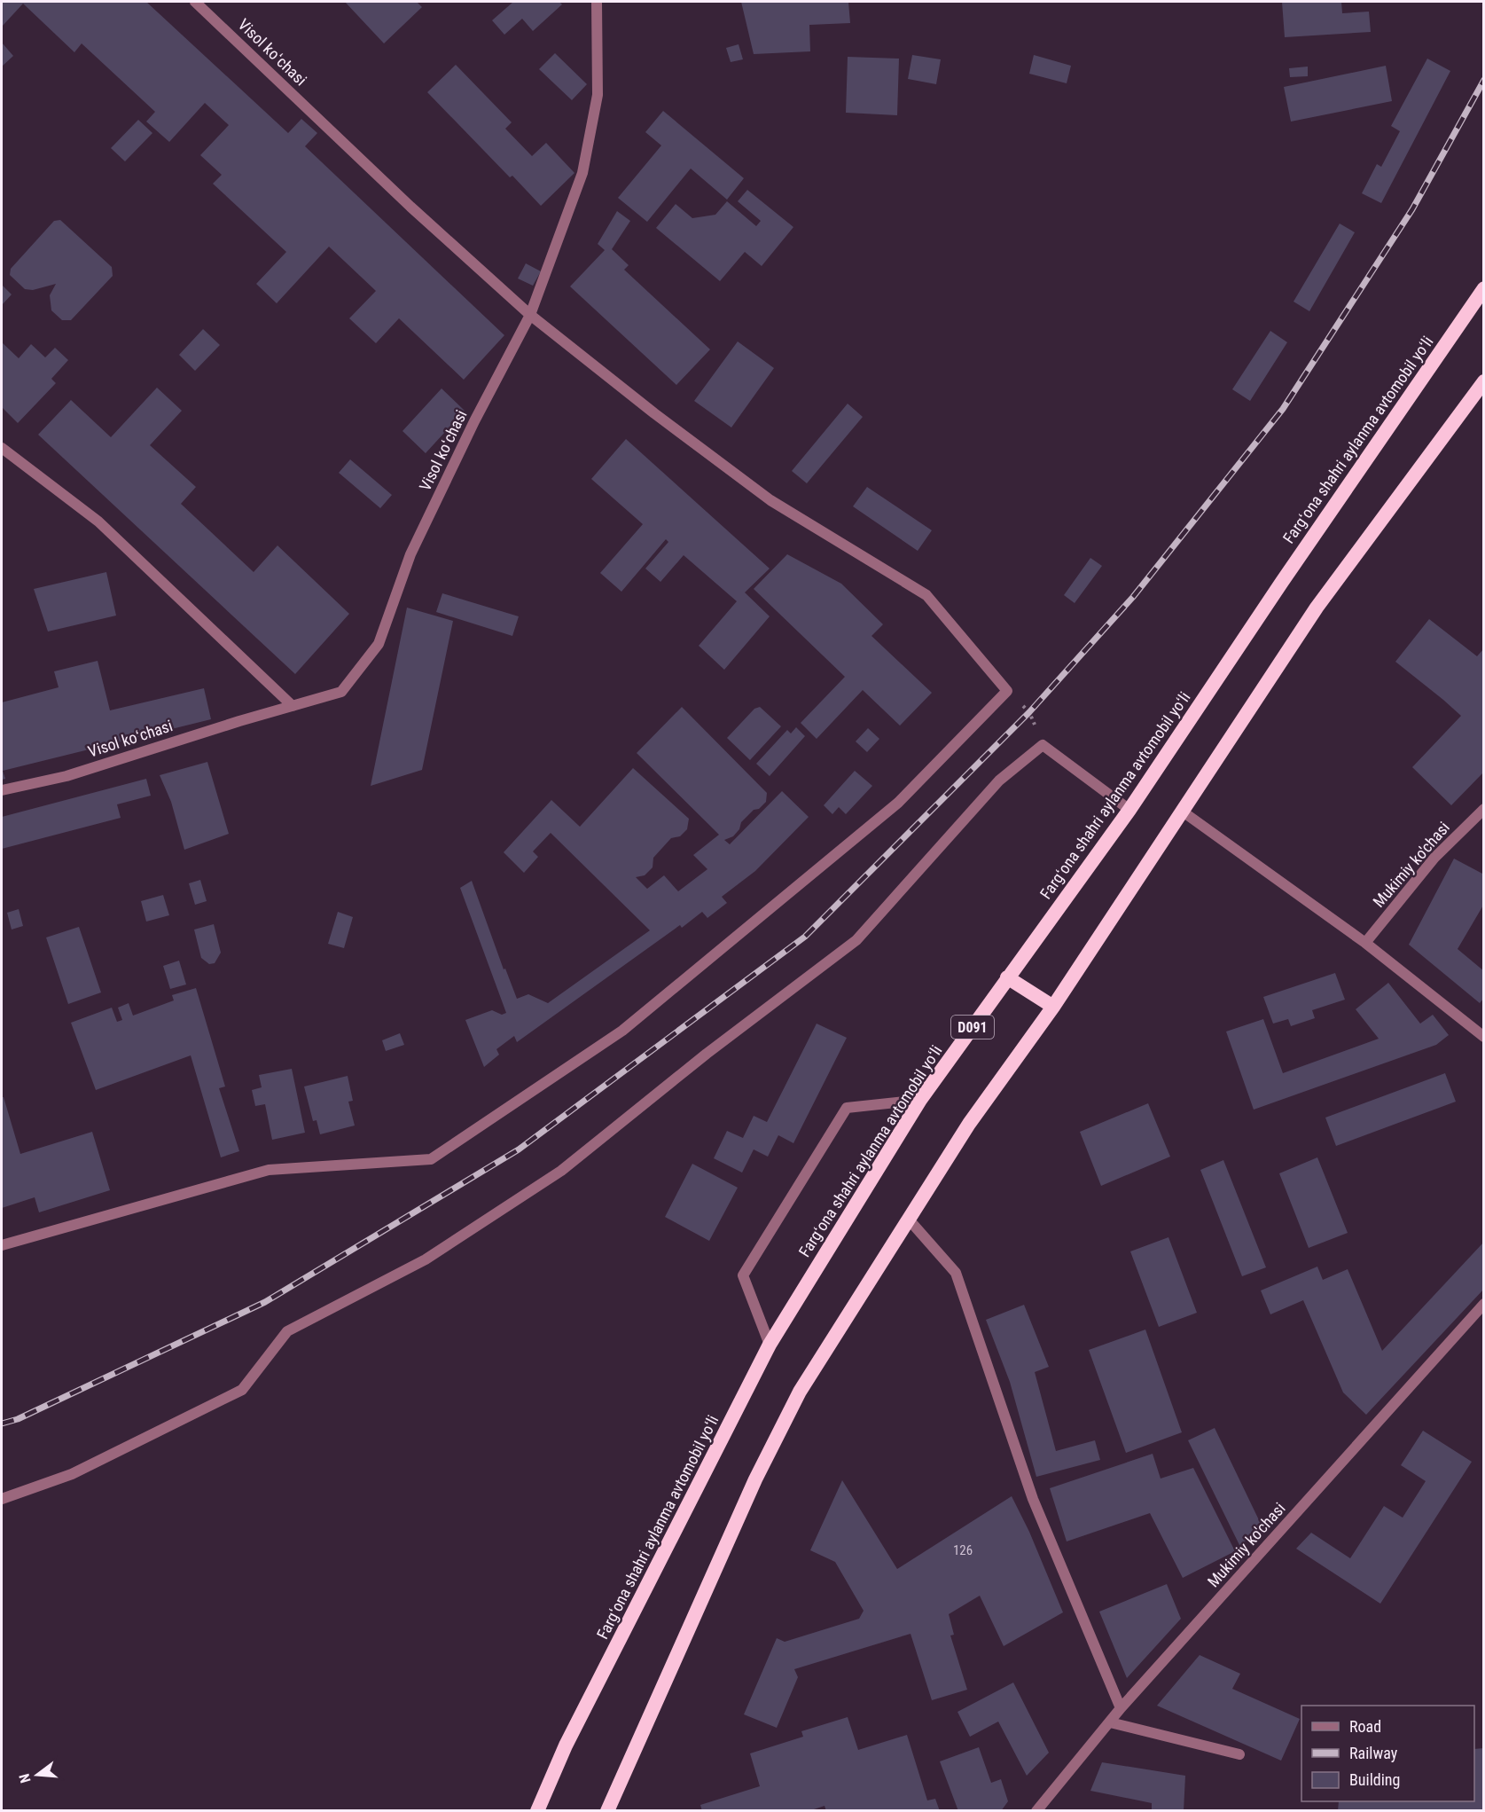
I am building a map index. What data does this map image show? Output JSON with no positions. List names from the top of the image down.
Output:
{
  "streets": {
    "highway": ["Fargʻona shahri aylanma avtomobil yoʻli", "D091"],
    "street": ["Visol koʻchasi", "Mukimiy ko'chasi"]
  },
  "house_numbers": ["126"],
  "legend": ["Road", "Railway", "Building"],
  "north": "left"
}
